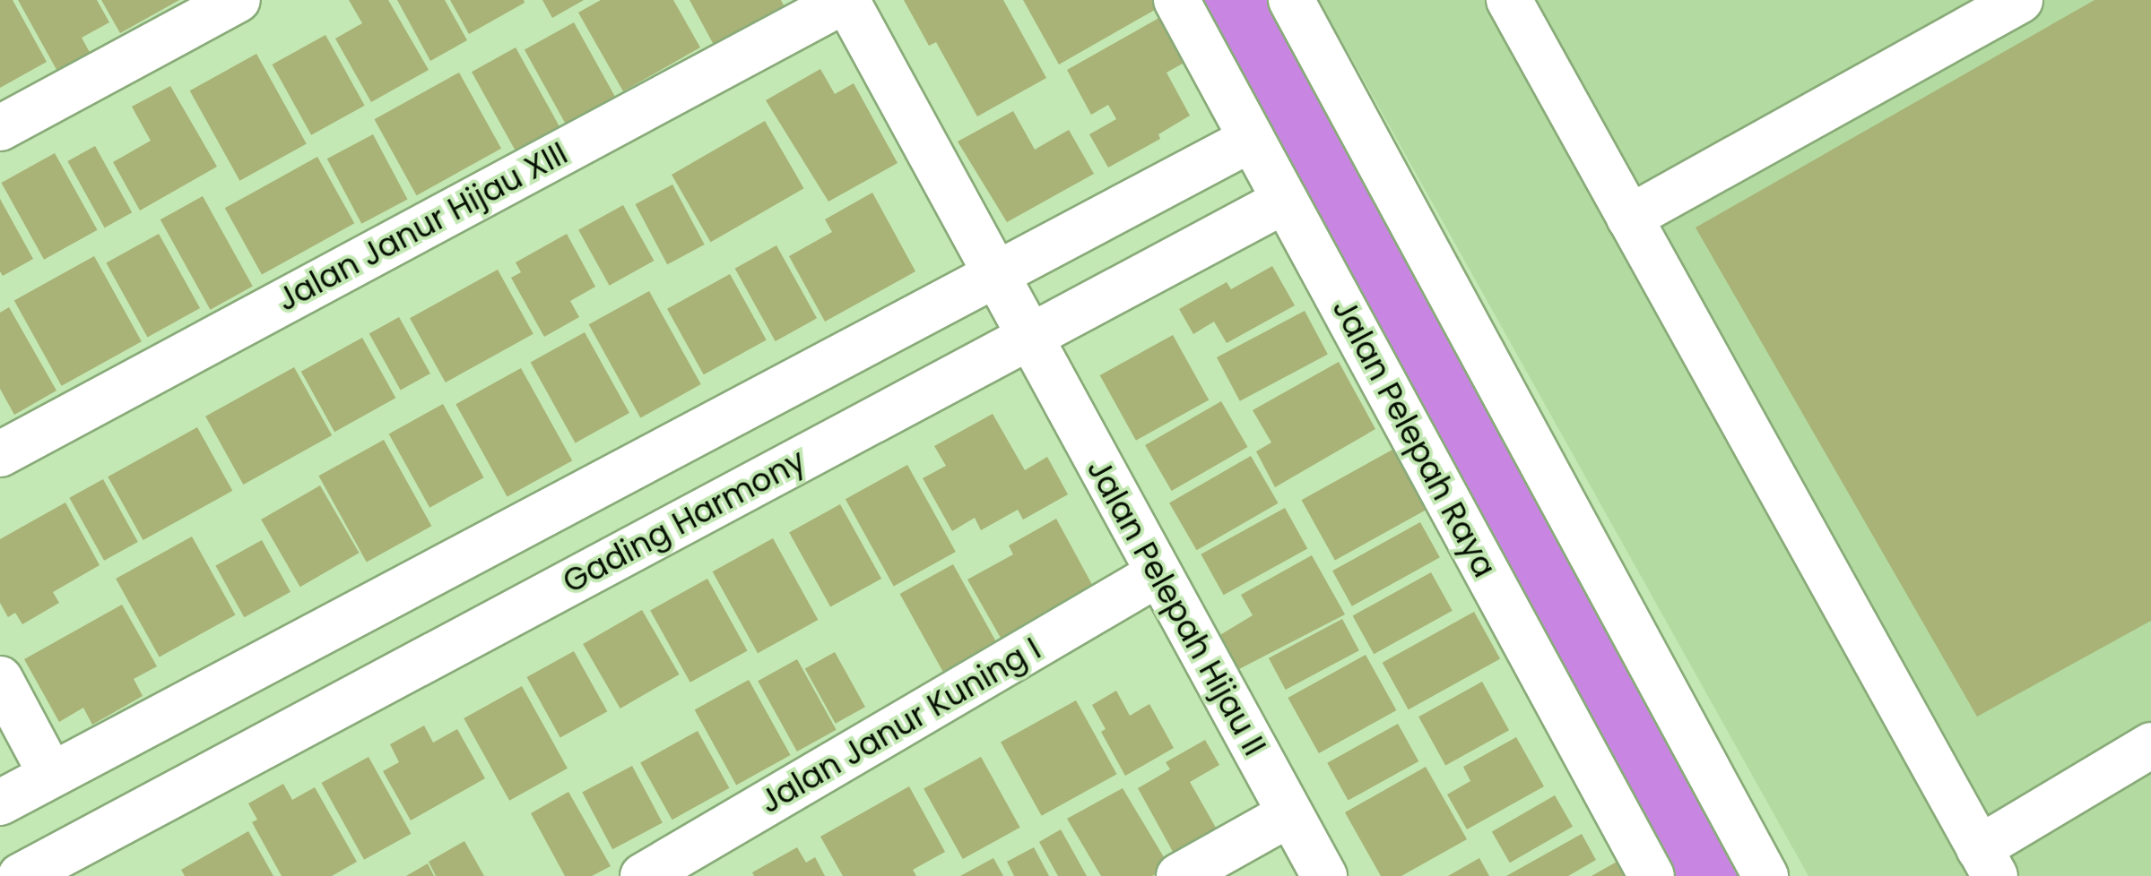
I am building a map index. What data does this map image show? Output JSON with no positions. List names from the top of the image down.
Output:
{
  "streets": {
    "street": [
      "Jalan Janur Hijau XIII",
      "Jalan Pelepah Raya",
      "Gading Harmony",
      "Jalan Pelepah Hijau II",
      "Jalan Janur Kuning I"
    ]
  },
  "crossings": [
    ["Jalan Janur Hijau XIII", "Jalan Pelepah Hijau II"],
    ["Jalan Pelepah Raya", "Gading Harmony"],
    ["Gading Harmony", "Jalan Pelepah Hijau II"],
    ["Jalan Pelepah Hijau II", "Jalan Janur Kuning I"]
  ]
}
